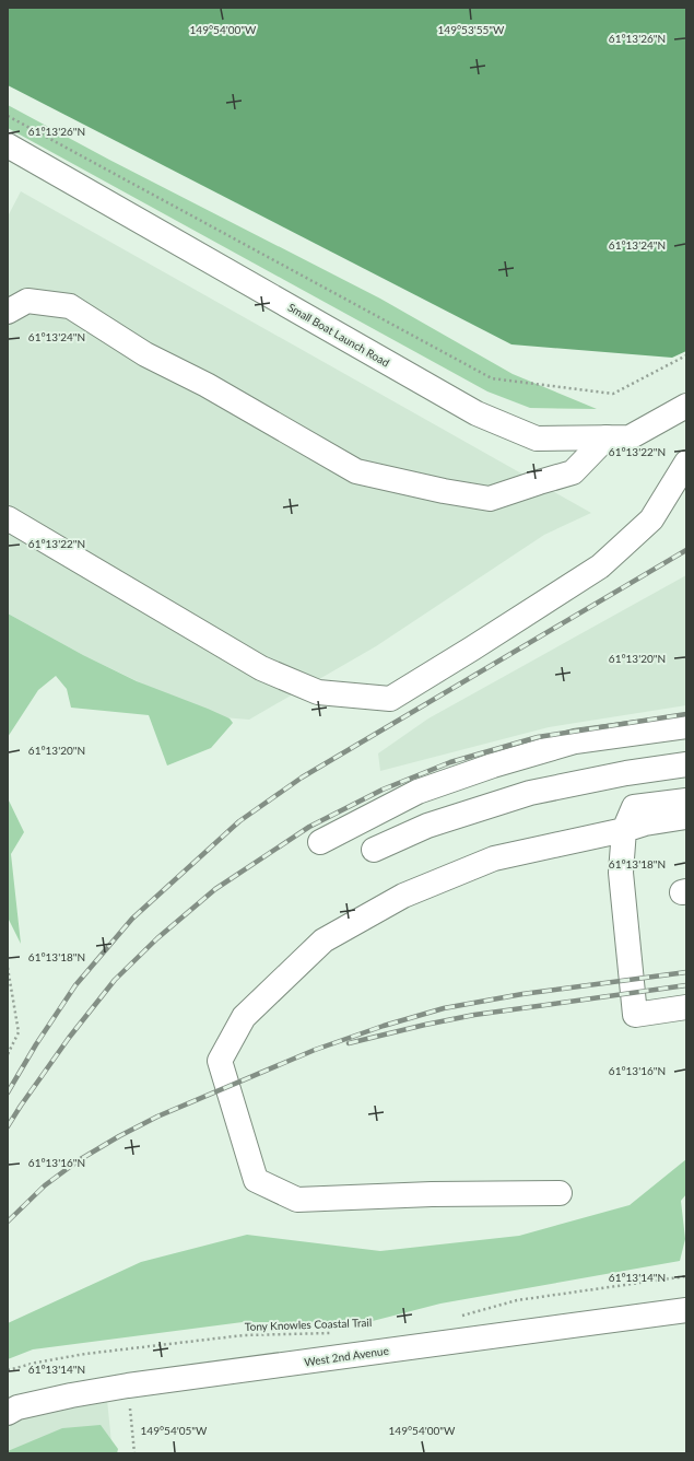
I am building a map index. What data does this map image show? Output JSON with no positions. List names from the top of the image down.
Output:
{
  "streets": {
    "street": ["Small Boat Launch Road", "West 2nd Avenue"],
    "path": ["Tony Knowles Coastal Trail"]
  },
  "coordinates": [
    "149°54'00\"W",
    "149°53'55\"W",
    "61°13'26\"N",
    "61°13'24\"N",
    "61°13'22\"N",
    "61°13'20\"N",
    "61°13'18\"N",
    "61°13'16\"N",
    "61°13'14\"N",
    "149°54'05\"W"
  ]
}
